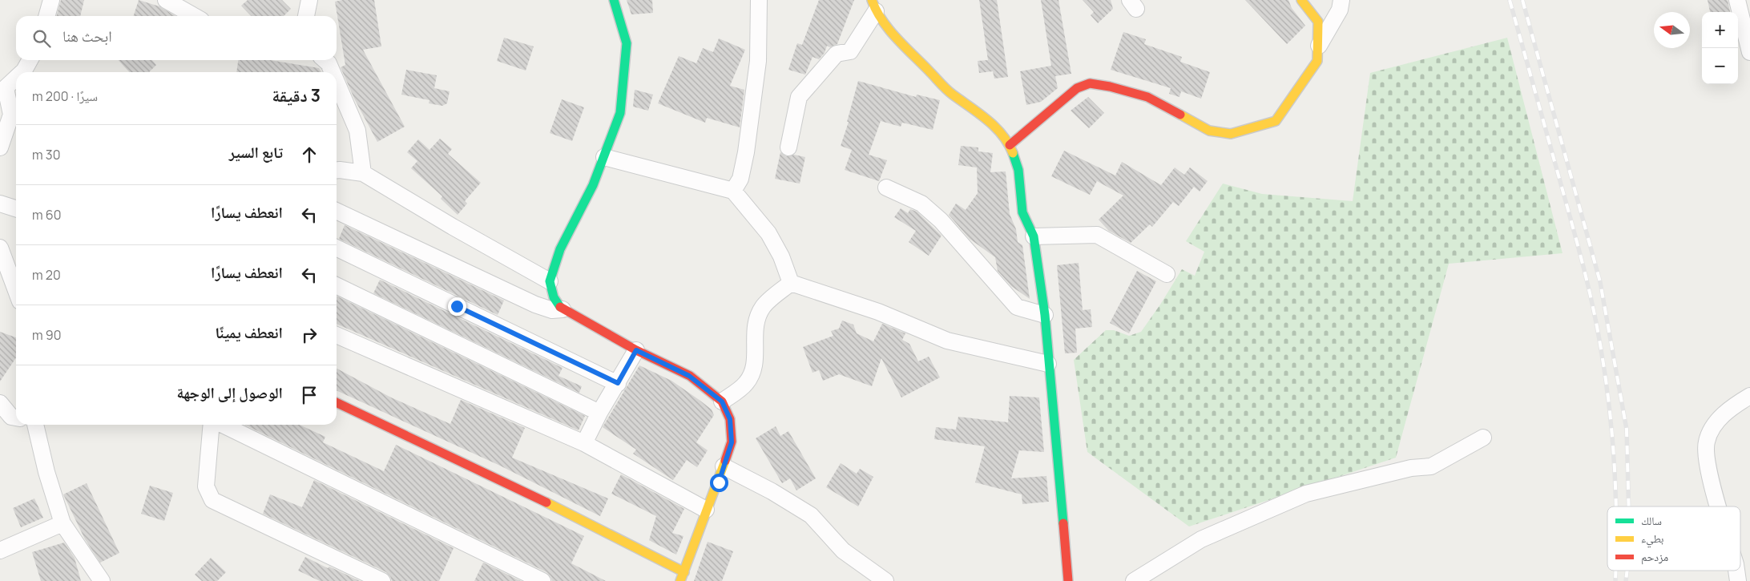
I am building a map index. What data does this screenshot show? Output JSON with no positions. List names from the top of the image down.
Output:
{
  "legend": ["سالك", "بطيء", "مزدحم"],
  "north": "left",
  "page": {
    "map_buttons": ["+", "−"],
    "search": "ابحث هنا",
    "heading": ["3 دقيقة", "سيرًا · 200 m"],
    "list": [
      ["تابع السير", "30 m"],
      ["انعطف يسارًا", "60 m"],
      ["انعطف يسارًا", "20 m"],
      ["انعطف يمينًا", "90 m"],
      "الوصول إلى الوجهة"
    ]
  }
}
